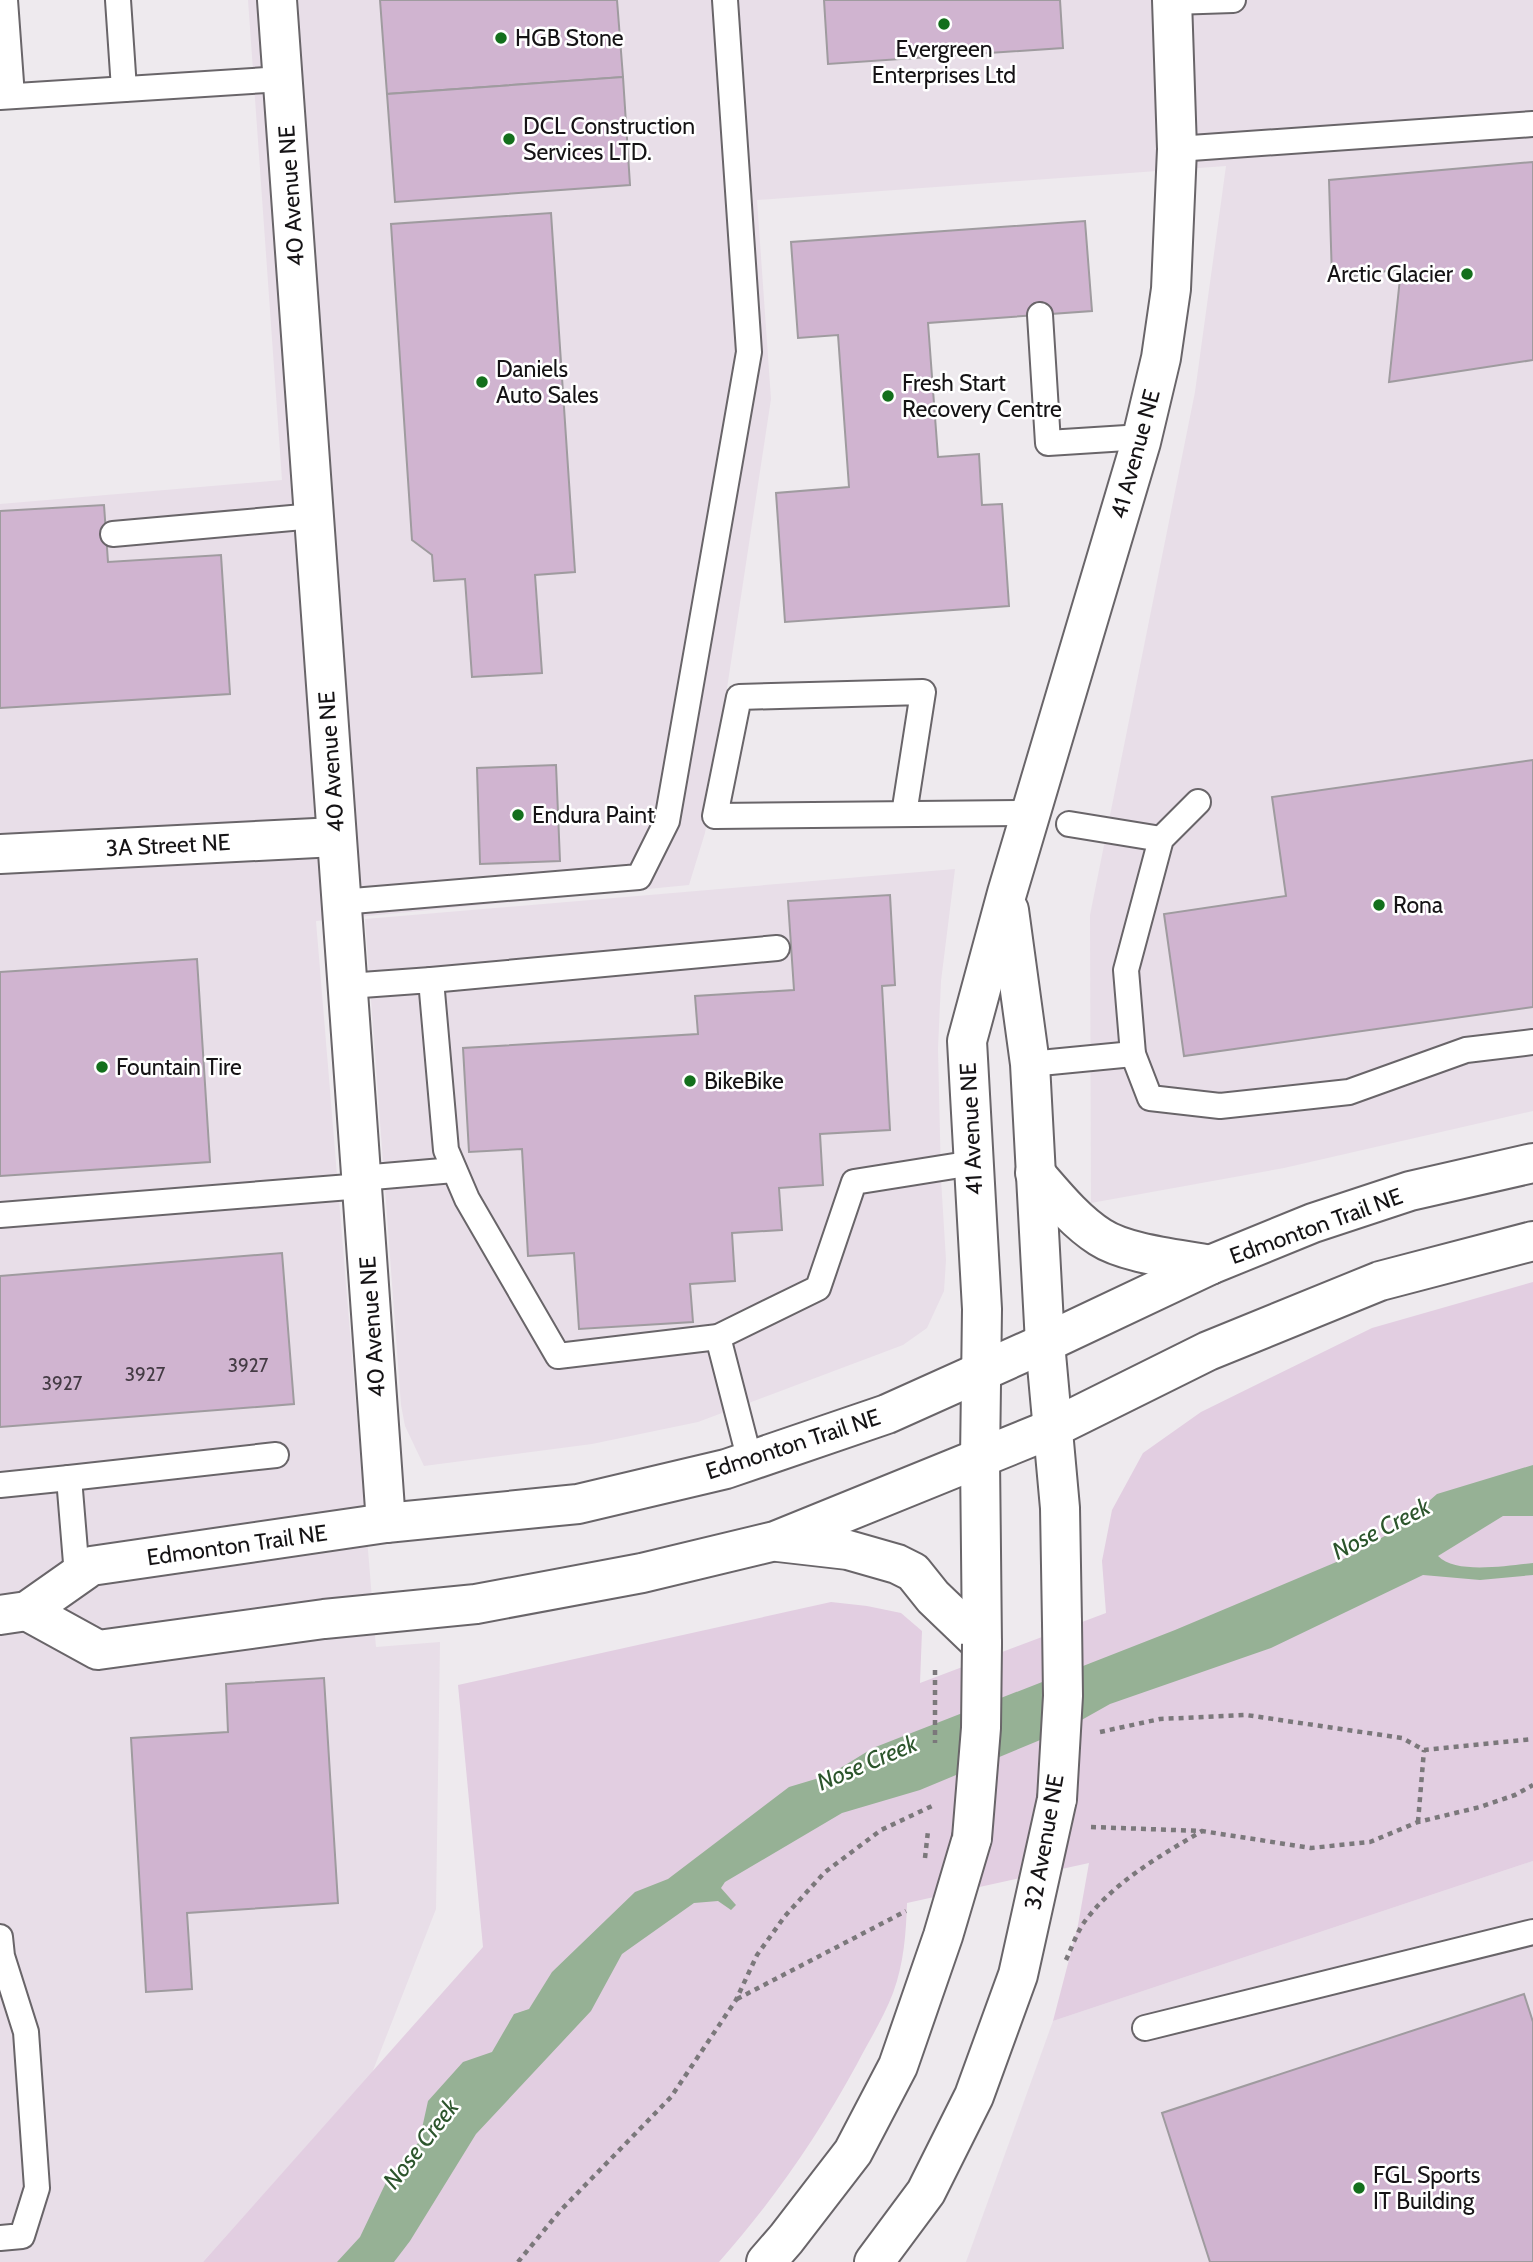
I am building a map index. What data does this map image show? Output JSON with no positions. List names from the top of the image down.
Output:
{
  "streets": {
    "main road": [
      "40 Avenue NE",
      "41 Avenue NE",
      "3A Street NE",
      "Edmonton Trail NE",
      "32 Avenue NE"
    ]
  },
  "crossings": [
    ["40 Avenue NE", "3A Street NE"],
    ["40 Avenue NE", "Edmonton Trail NE"],
    ["41 Avenue NE", "Edmonton Trail NE"],
    ["41 Avenue NE", "32 Avenue NE"],
    ["Edmonton Trail NE", "32 Avenue NE"]
  ],
  "water": ["Nose Creek"],
  "places": [
    "Evergreen Enterprises Ltd",
    "HGB Stone",
    "DCL Construction Services LTD.",
    "Arctic Glacier",
    "Daniels Auto Sales",
    "Fresh Start Recovery Centre",
    "Endura Paint",
    "Rona",
    "Fountain Tire",
    "BikeBike",
    "FGL Sports IT Building"
  ],
  "house_numbers": ["3927", "3927", "3927"]
}
